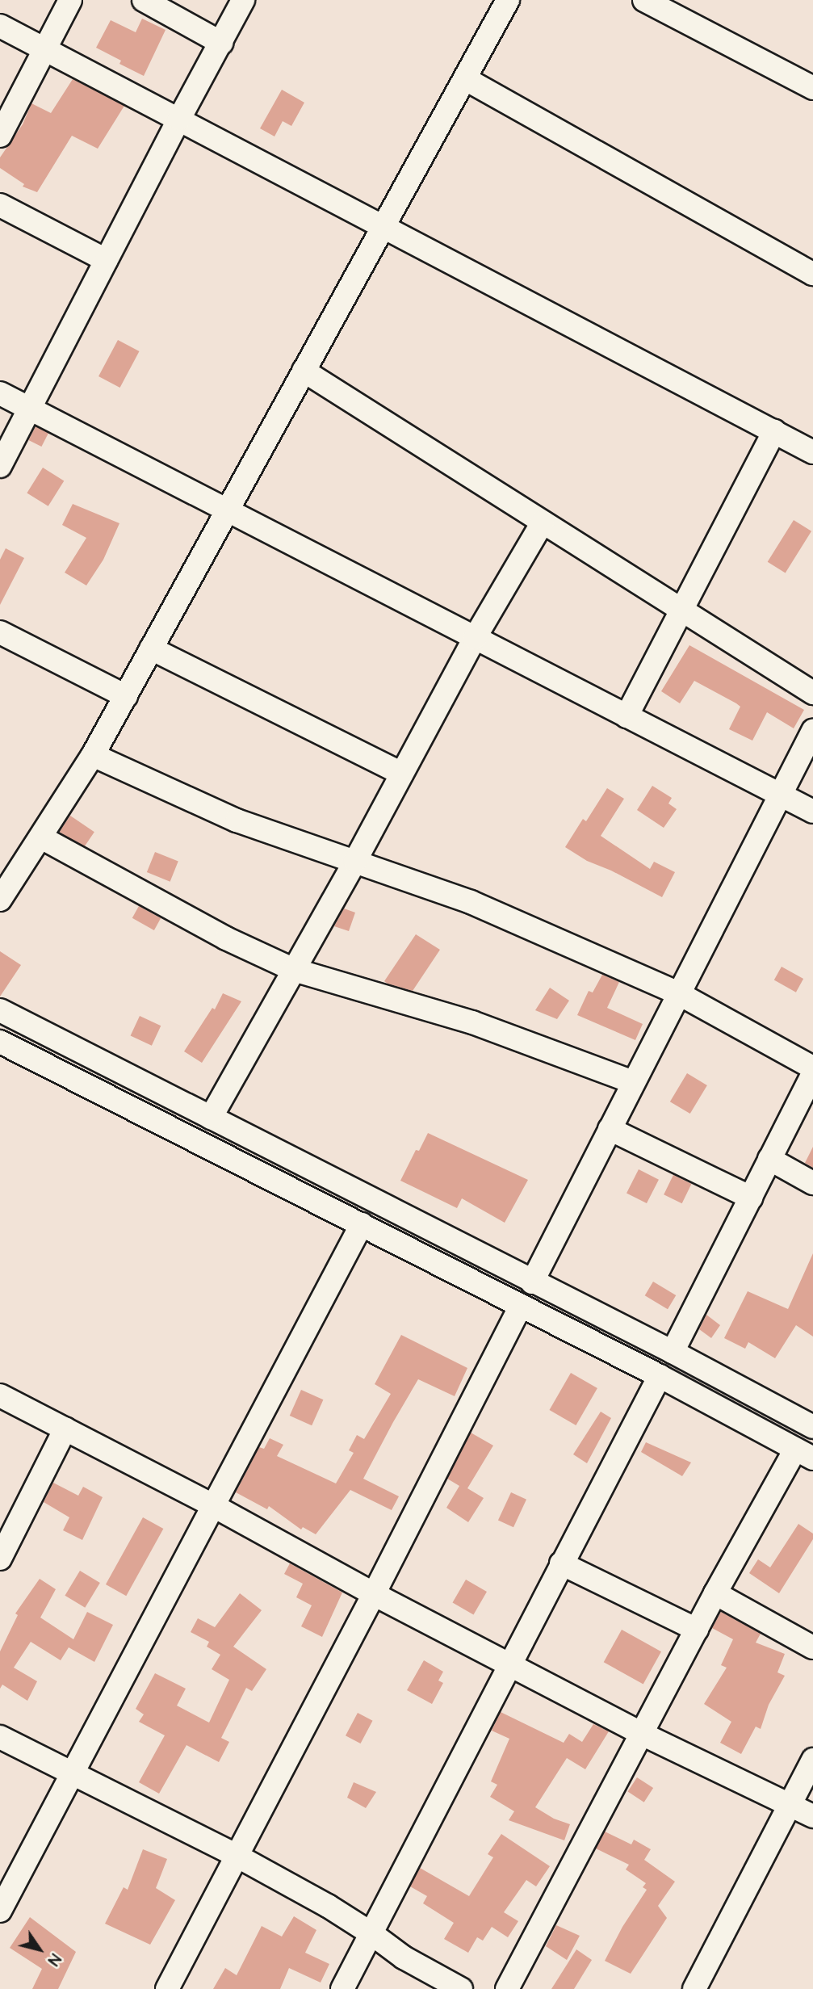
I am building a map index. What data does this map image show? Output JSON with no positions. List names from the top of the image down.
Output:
{
  "north": "bottom right"
}
